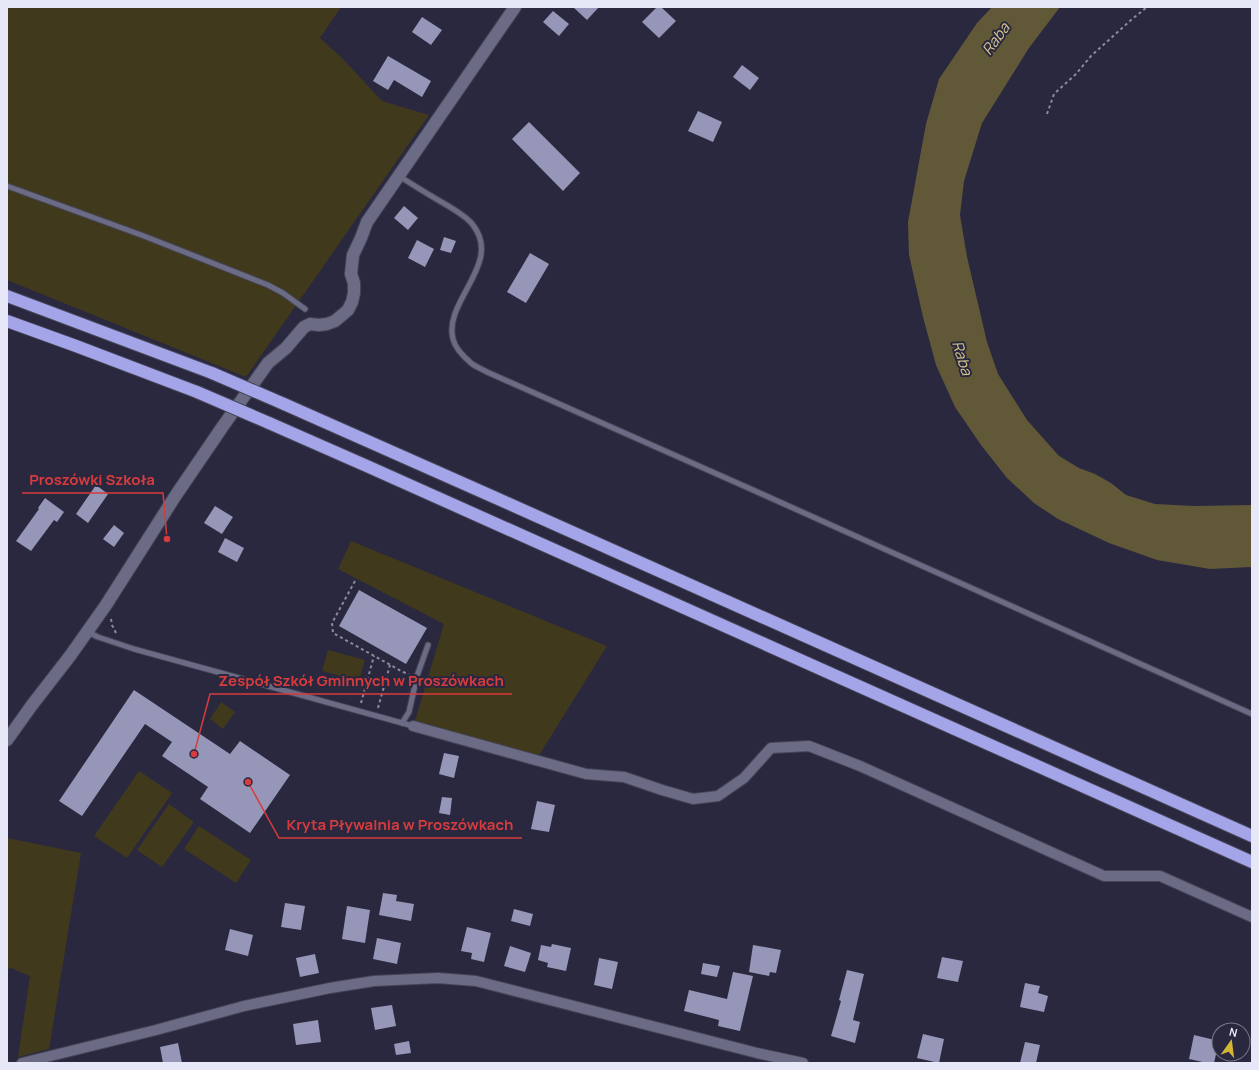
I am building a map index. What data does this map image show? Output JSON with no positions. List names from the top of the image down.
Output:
{
  "water": ["Raba"],
  "places": ["Proszówki Szkoła", "Zespół Szkół Gminnych w Proszówkach", "Kryta Pływalnia w Proszówkach"],
  "north": "top"
}
